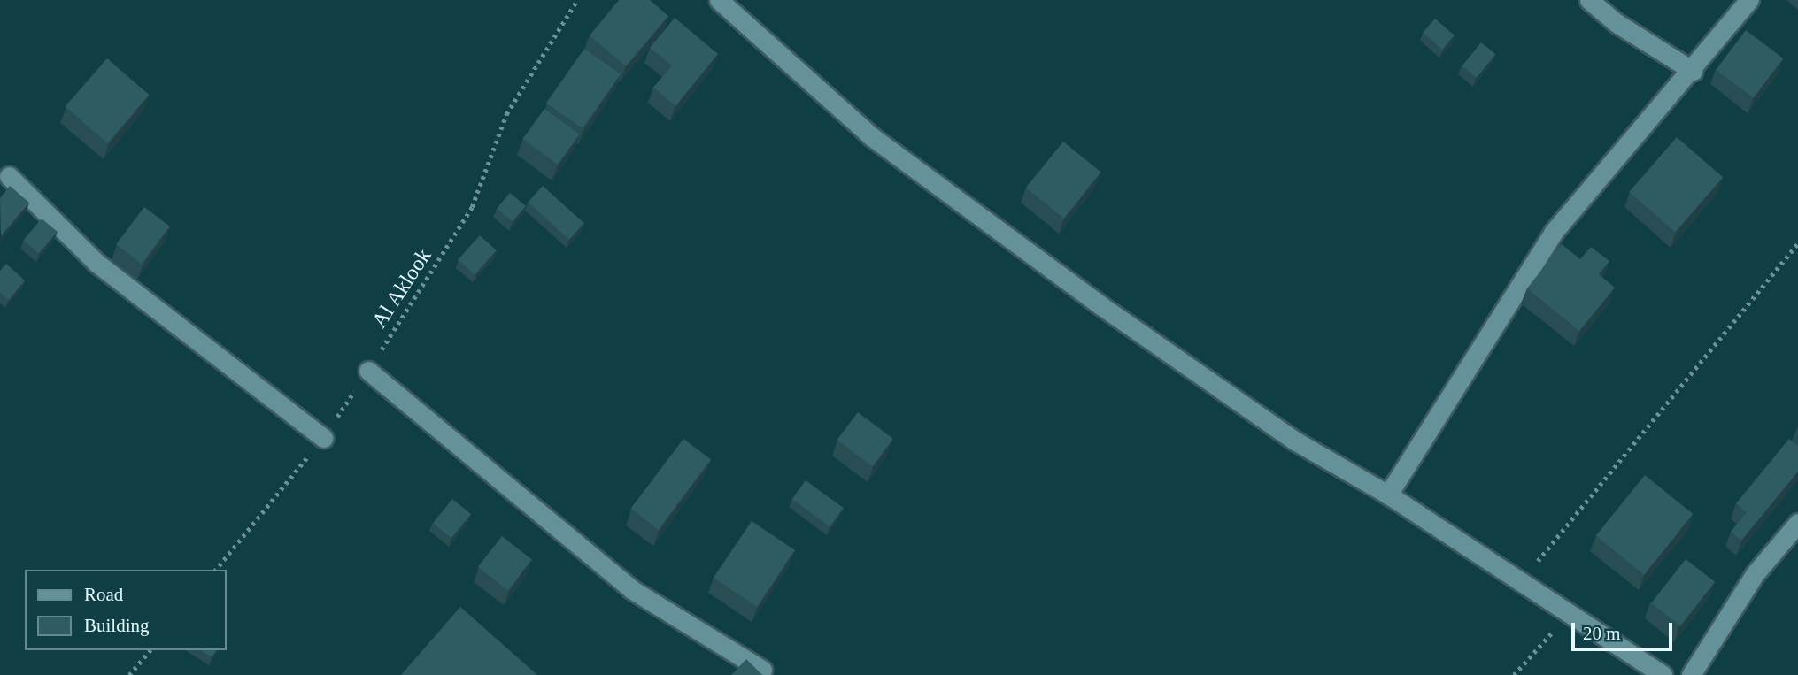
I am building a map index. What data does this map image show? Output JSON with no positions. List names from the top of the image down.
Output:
{
  "streets": {
    "path": ["Al Aklook"]
  },
  "legend": ["Road", "Building"],
  "scale_bar": "20 m"
}
